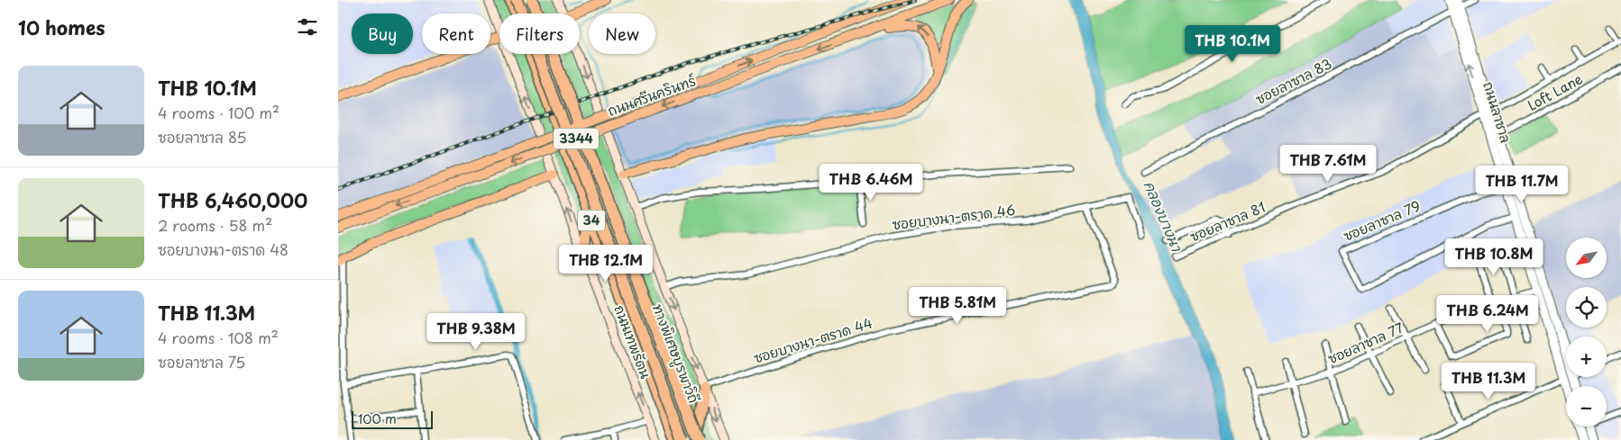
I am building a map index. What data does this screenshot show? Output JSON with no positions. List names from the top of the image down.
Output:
{
  "streets": {
    "highway": ["34", "ถนนเทพรัตน", "ทางพิเศษบูรพาวิถี"],
    "main road": ["ถนนศรีนครินทร์", "3344"],
    "street": [
      "ซอยลาซาล 83",
      "Loft Lane",
      "ถนนลาซาล",
      "ซอยบางนา-ตราด 46",
      "ซอยลาซาล 79",
      "ซอยลาซาล 81",
      "ซอยบางนา-ตราด 44",
      "ซอยลาซาล 77"
    ]
  },
  "crossings": [
    ["ซอยลาซาล 83", "ถนนลาซาล"],
    ["Loft Lane", "ถนนลาซาล"],
    ["ถนนลาซาล", "ซอยลาซาล 79"],
    ["ถนนลาซาล", "ซอยลาซาล 81"],
    ["ถนนลาซาล", "ซอยลาซาล 77"],
    ["ซอยบางนา-ตราด 46", "ซอยบางนา-ตราด 44"],
    ["34", "ทางพิเศษบูรพาวิถี"]
  ],
  "water": ["คลองบางนา"],
  "scale_bar": "100 m",
  "north": "bottom left",
  "page": {
    "heading": "10 homes",
    "chip": [
      "Buy",
      "Rent",
      "Filters",
      "New"
    ],
    "price": [
      "THB 10.1M",
      "THB 7.61M",
      "THB 6.46M",
      "THB 11.7M",
      "THB 10.8M",
      "THB 12.1M",
      "THB 5.81M",
      "THB 6.24M",
      "THB 9.38M",
      "THB 11.3M"
    ],
    "list": [
      {
        "name": "THB 10.1M",
        "note": "4 rooms · 100 m² · ซอยลาซาล 85"
      },
      {
        "name": "THB 6,460,000",
        "note": "2 rooms · 58 m² · ซอยบางนา-ตราด 48"
      },
      {
        "name": "THB 11.3M",
        "note": "4 rooms · 108 m² · ซอยลาซาล 75"
      }
    ],
    "map_buttons": ["+", "−"],
    "scale": "100 m"
  }
}
